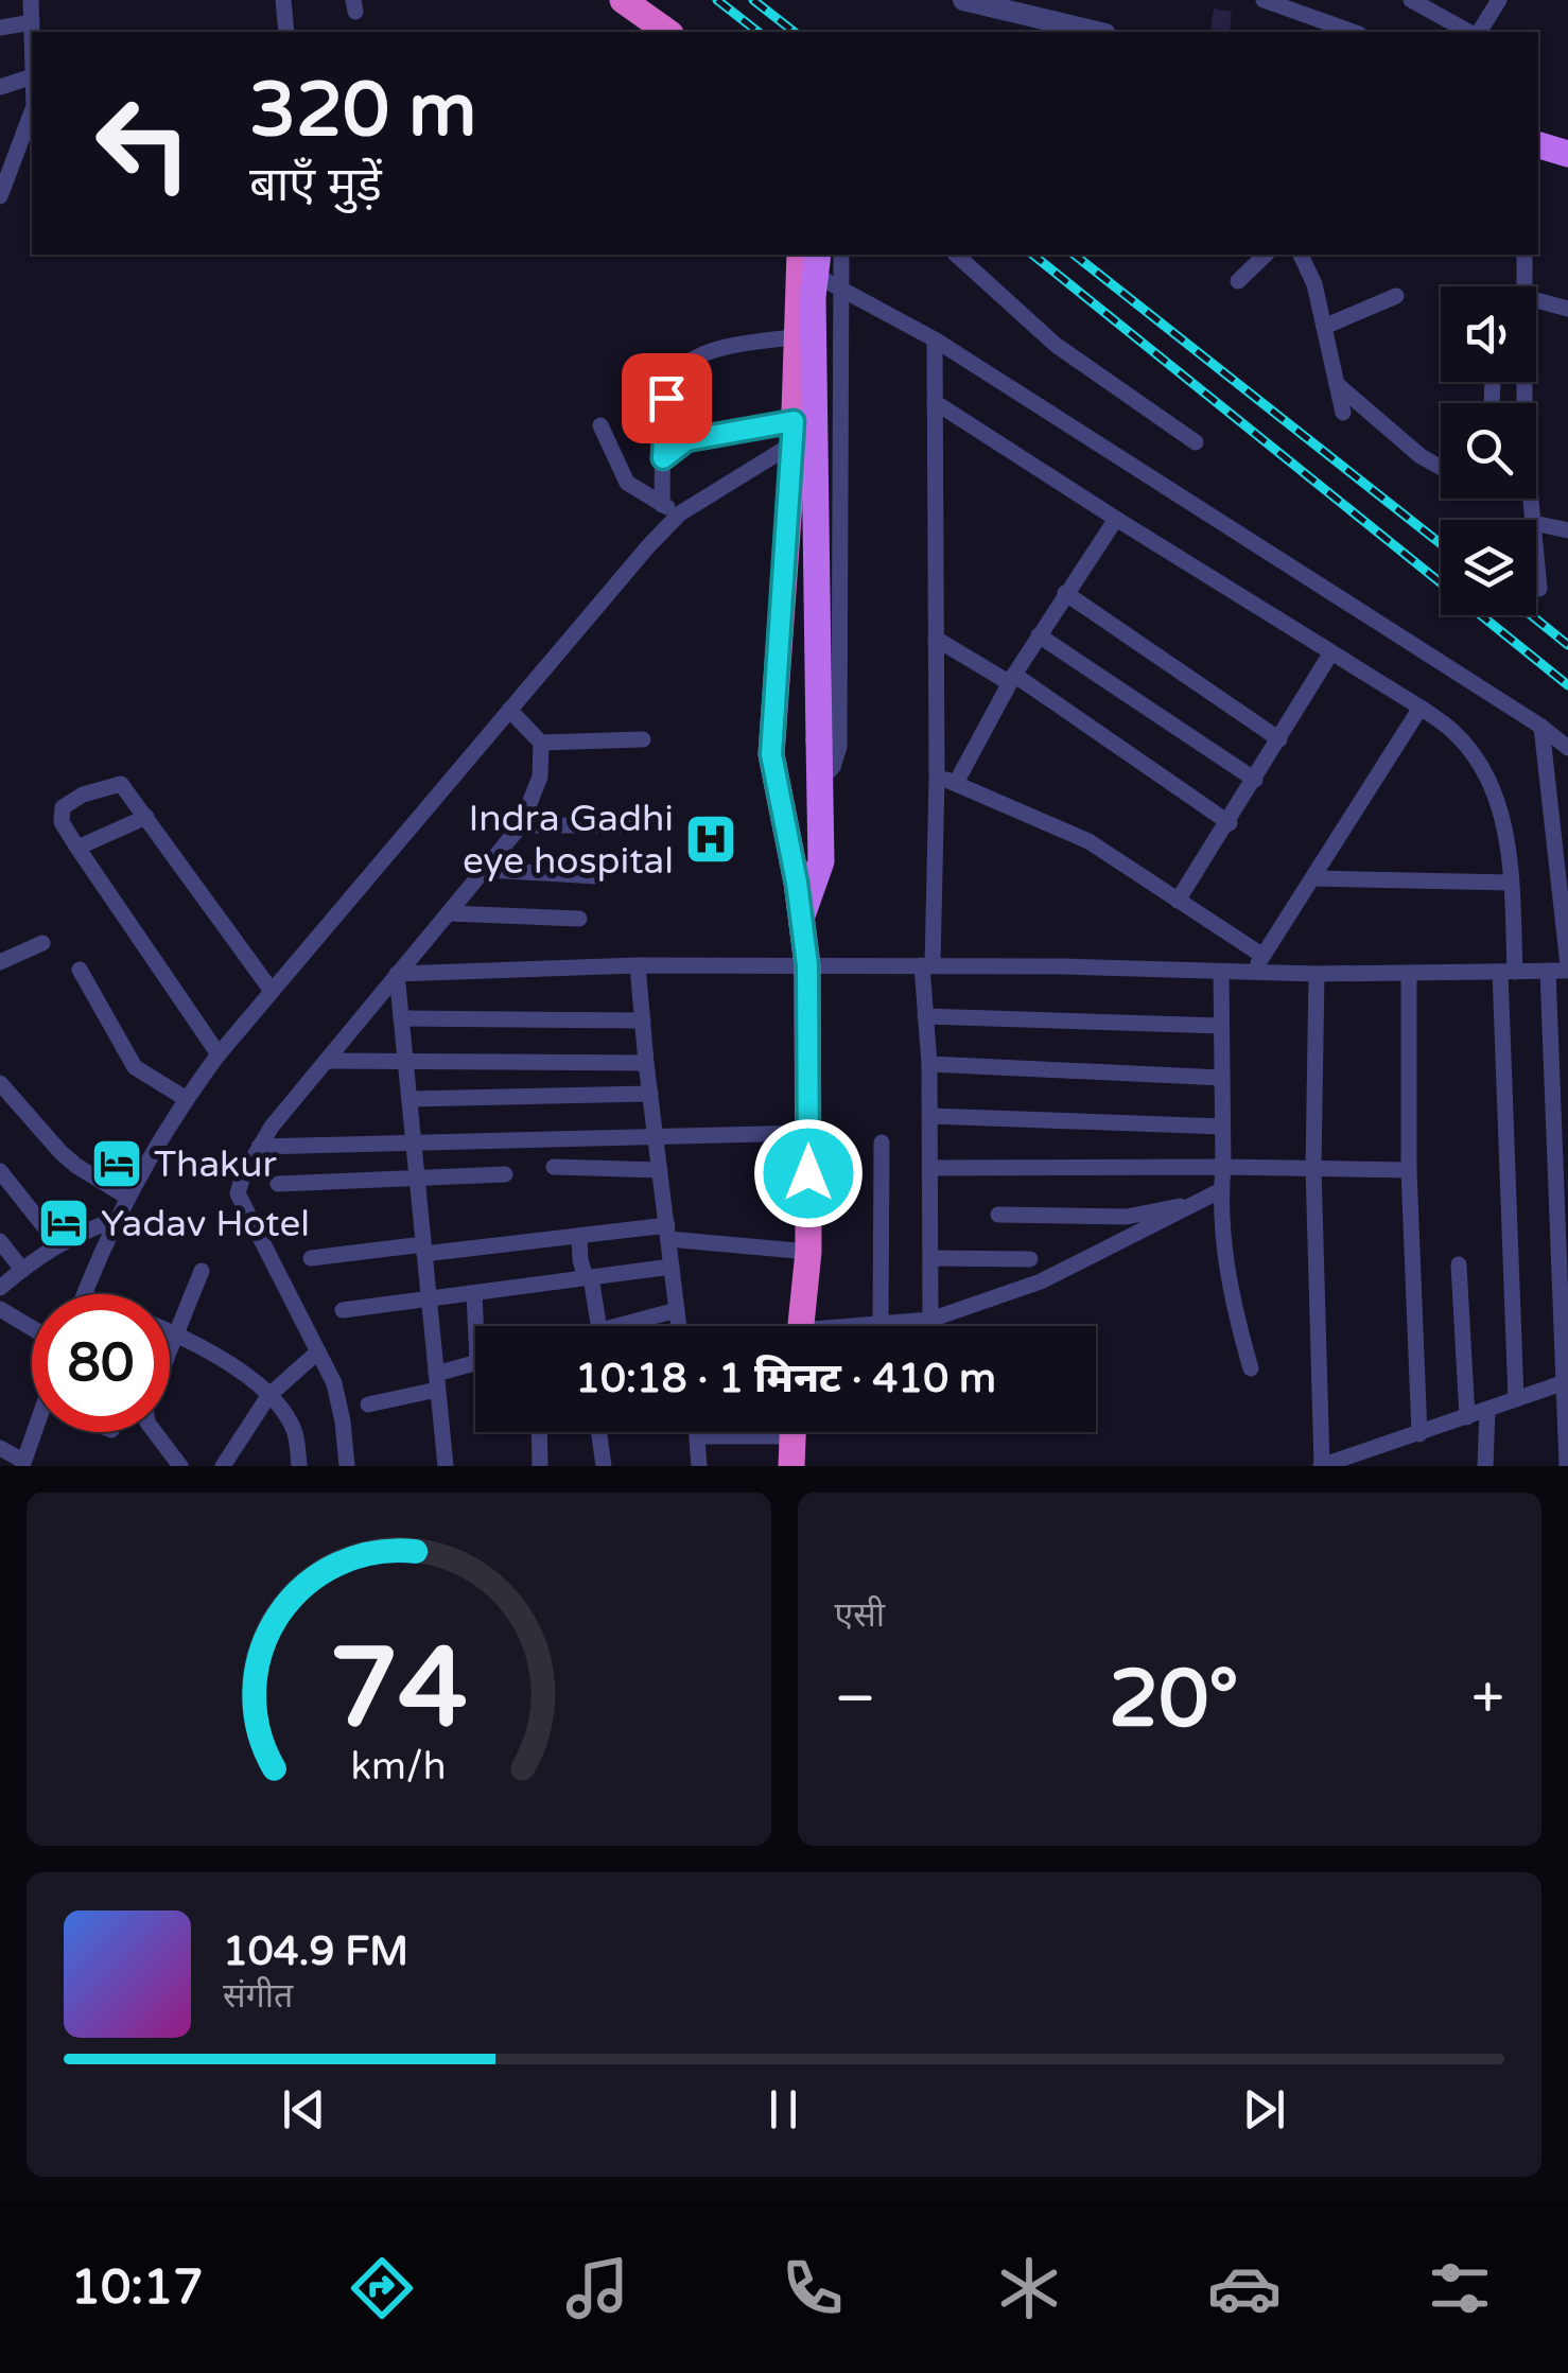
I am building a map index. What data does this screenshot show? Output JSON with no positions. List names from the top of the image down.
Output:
{
  "places": {
    "hospital": ["Indra Gadhi eye hospital"],
    "hotel": ["Thakur", "Yadav Hotel"]
  },
  "page": {
    "turn": ["320 m", "बाएँ मुड़ें"],
    "limit": "80",
    "trip": "10:18 · 1 मिनट · 410 m",
    "tile": "एसी",
    "heat": ["−", "20°", "+"],
    "song": ["104.9 FM", "संगीत"],
    "tabs": "10:17",
    "gauge": ["74", "km/h"]
  }
}
